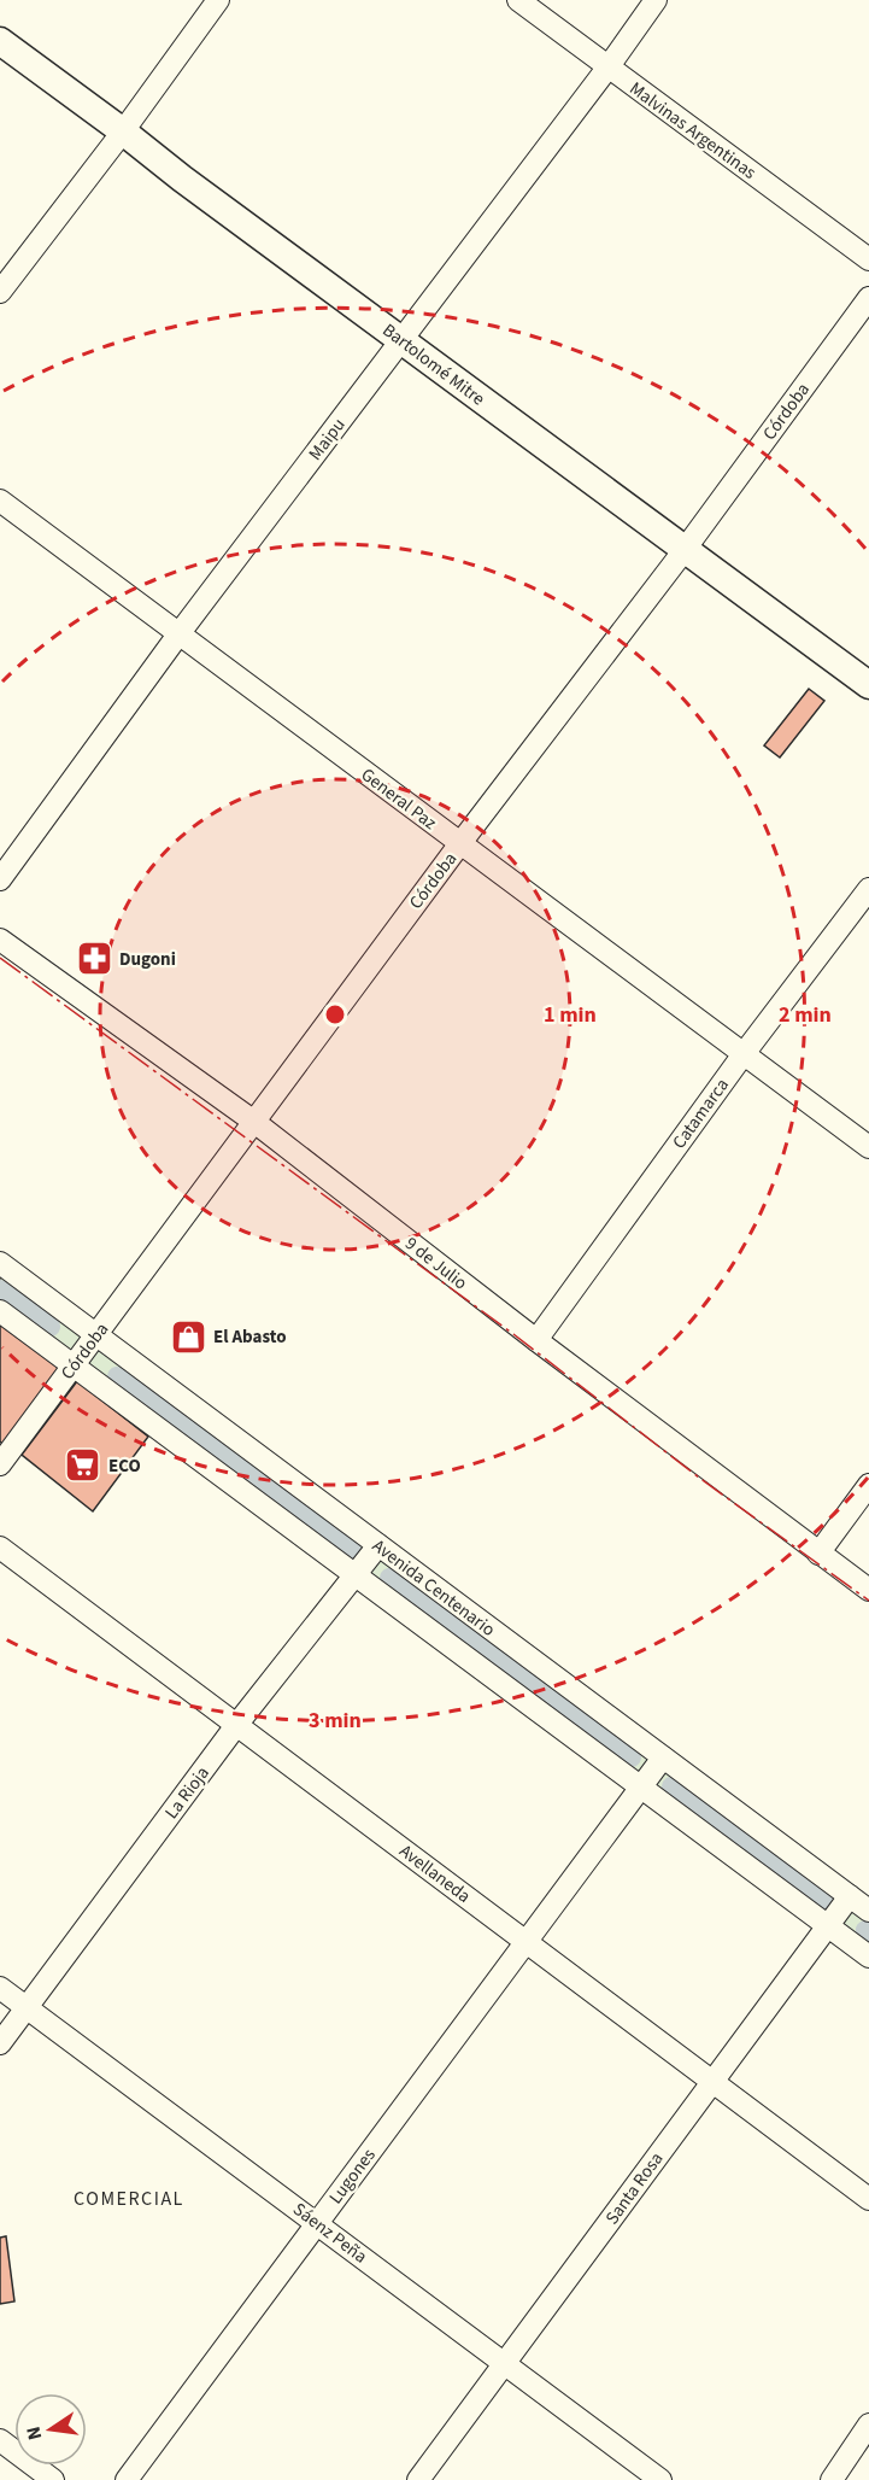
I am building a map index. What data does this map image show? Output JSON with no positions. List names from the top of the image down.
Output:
{
  "streets": {
    "main road": ["Bartolomé Mitre"],
    "street": [
      "Malvinas Argentinas",
      "Córdoba",
      "Maipu",
      "General Paz",
      "Catamarca",
      "9 de Julio",
      "Avenida Centenario",
      "La Rioja",
      "Avellaneda",
      "Lugones",
      "Santa Rosa",
      "Sáenz Peña"
    ]
  },
  "crossings": [
    ["Malvinas Argentinas", "Maipu"],
    ["Bartolomé Mitre", "Córdoba"],
    ["Bartolomé Mitre", "Maipu"],
    ["Córdoba", "General Paz"],
    ["Córdoba", "9 de Julio"],
    ["Córdoba", "Avenida Centenario"],
    ["Maipu", "General Paz"],
    ["General Paz", "Catamarca"],
    ["Catamarca", "9 de Julio"],
    ["Avenida Centenario", "La Rioja"],
    ["Avenida Centenario", "Lugones"],
    ["Avenida Centenario", "Santa Rosa"],
    ["La Rioja", "Avellaneda"],
    ["La Rioja", "Sáenz Peña"],
    ["Avellaneda", "Lugones"],
    ["Avellaneda", "Santa Rosa"],
    ["Lugones", "Sáenz Peña"],
    ["Santa Rosa", "Sáenz Peña"]
  ],
  "districts": ["COMERCIAL"],
  "places": {
    "pharmacy": ["Dugoni"],
    "shop": ["El Abasto"],
    "supermarket": ["ECO"]
  },
  "north": "left",
  "rings": ["1 min", "2 min", "3 min"]
}
